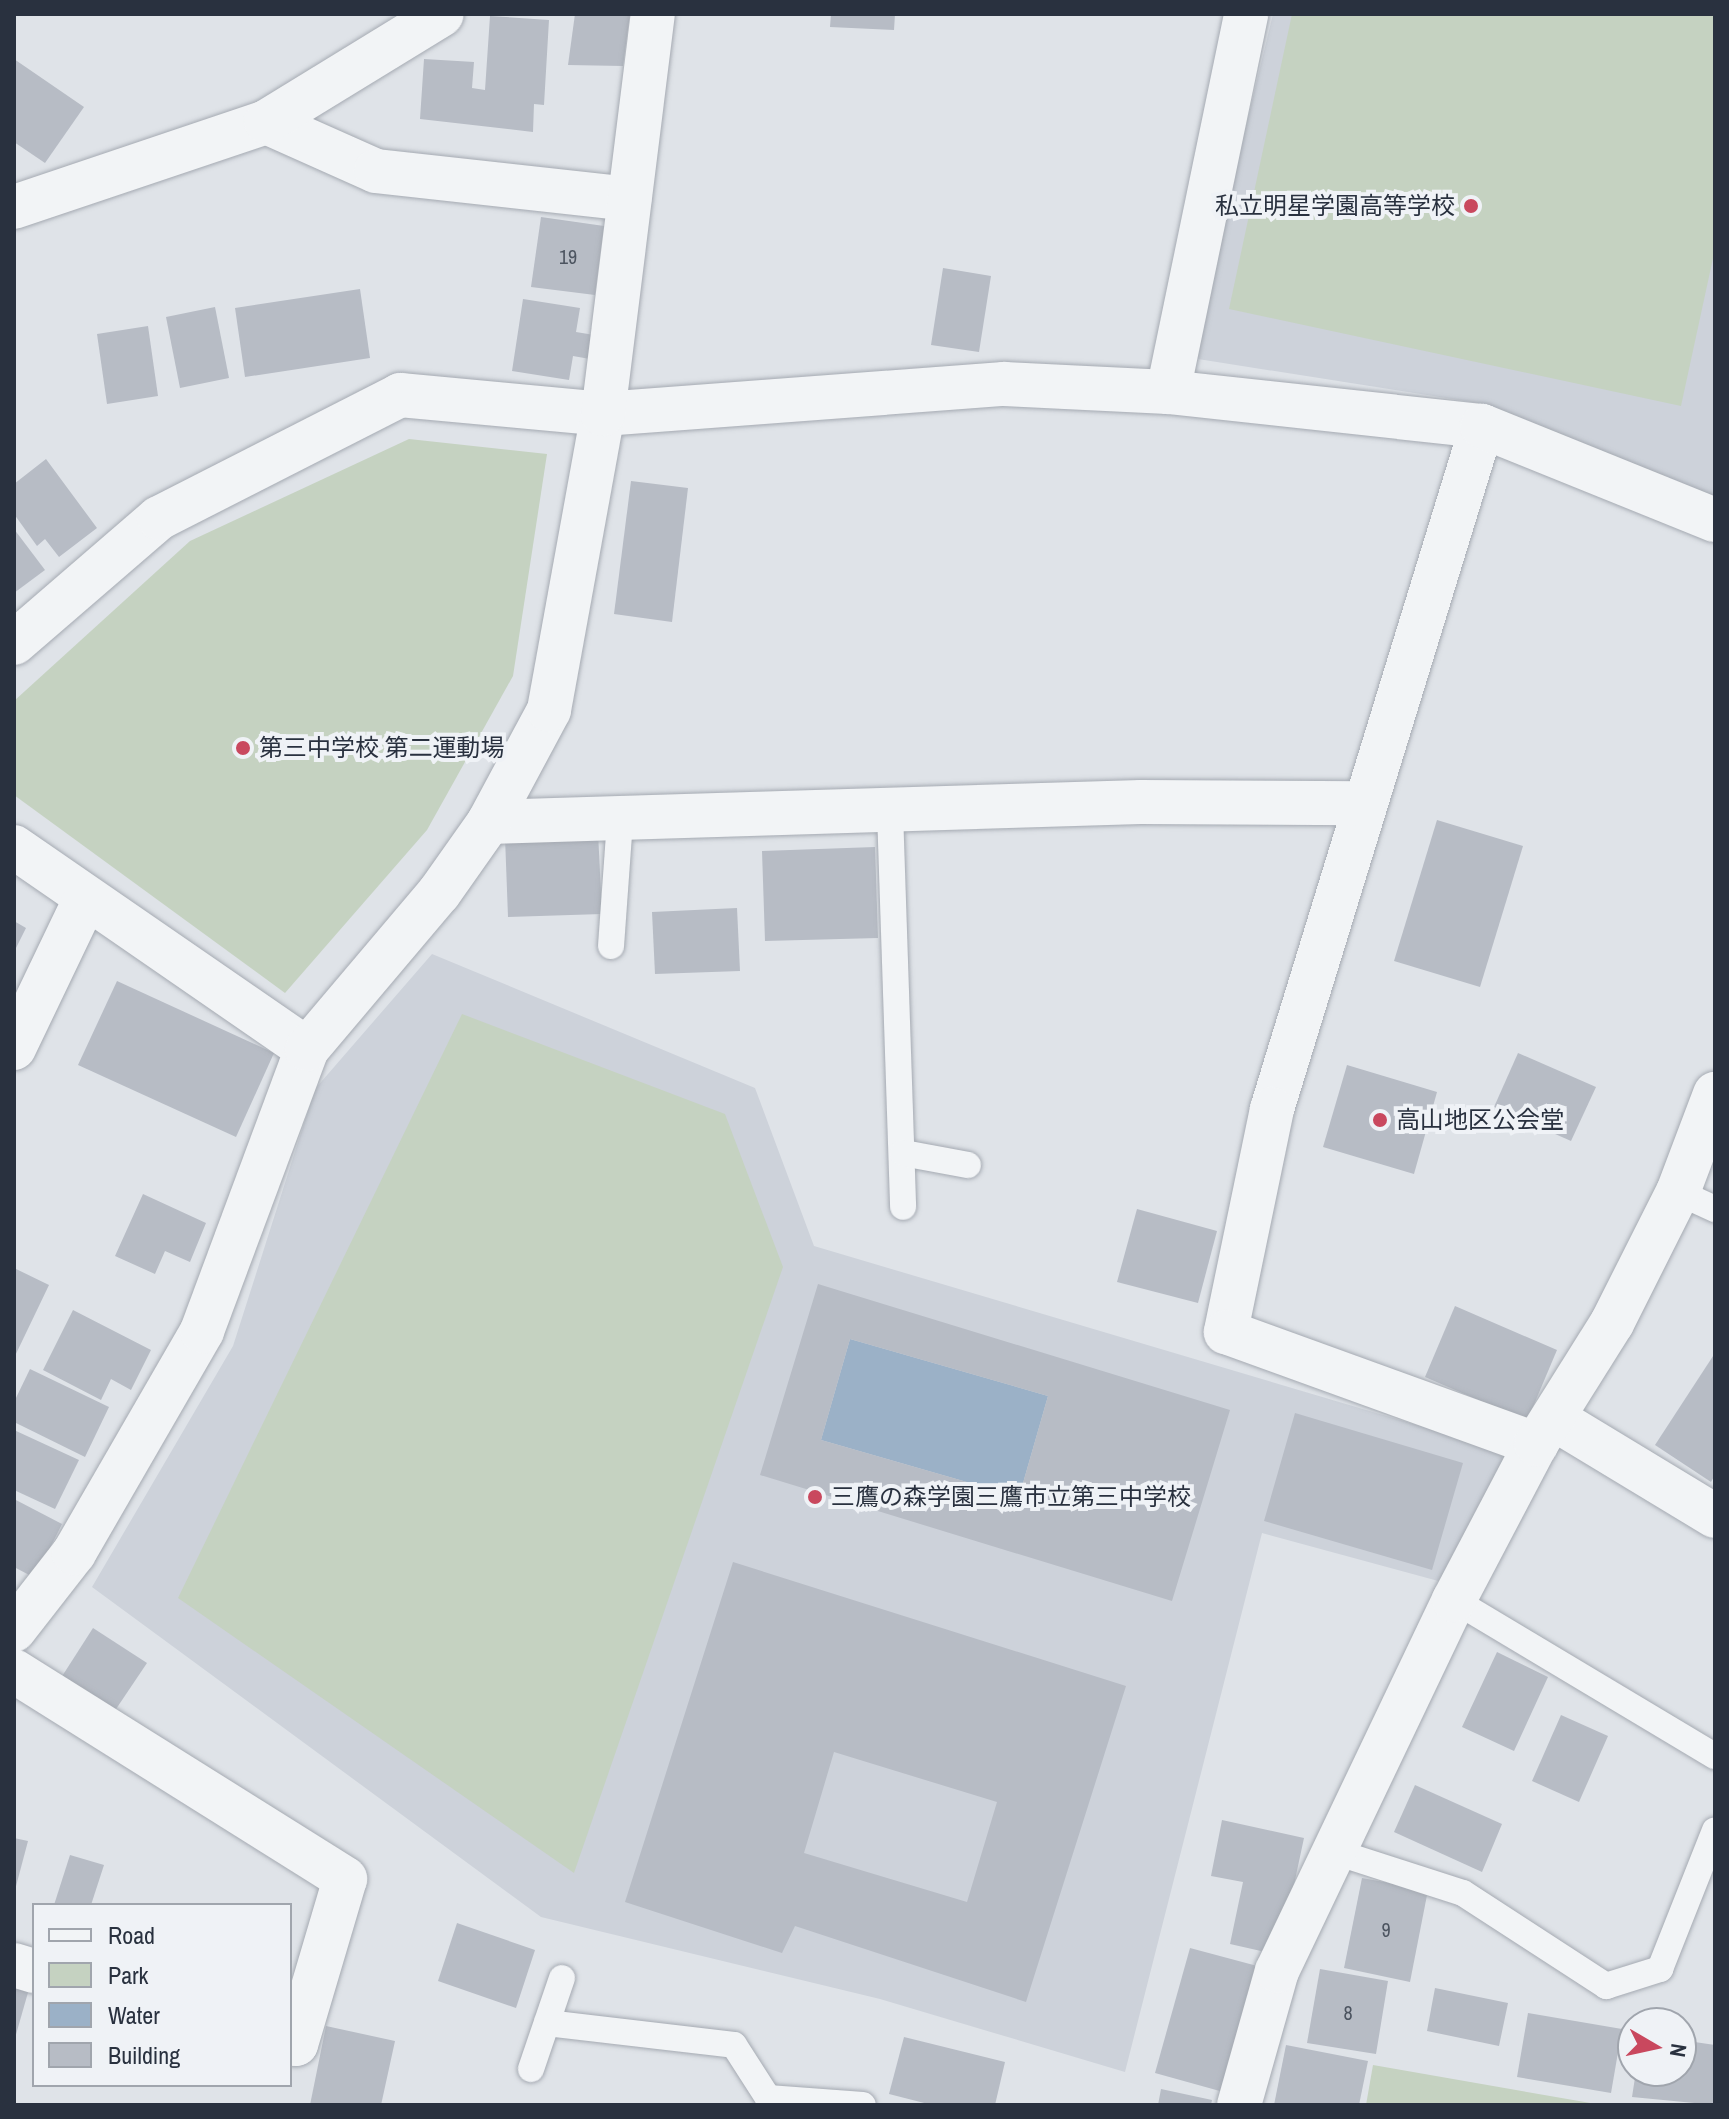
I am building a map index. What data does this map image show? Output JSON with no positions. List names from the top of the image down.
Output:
{
  "places": [
    "私立明星学園高等学校",
    "第三中学校 第二運動場",
    "高山地区公会堂",
    "三鷹の森学園三鷹市立第三中学校"
  ],
  "house_numbers": ["19", "9", "8"],
  "legend": [
    "Road",
    "Park",
    "Water",
    "Building"
  ],
  "north": "right"
}
